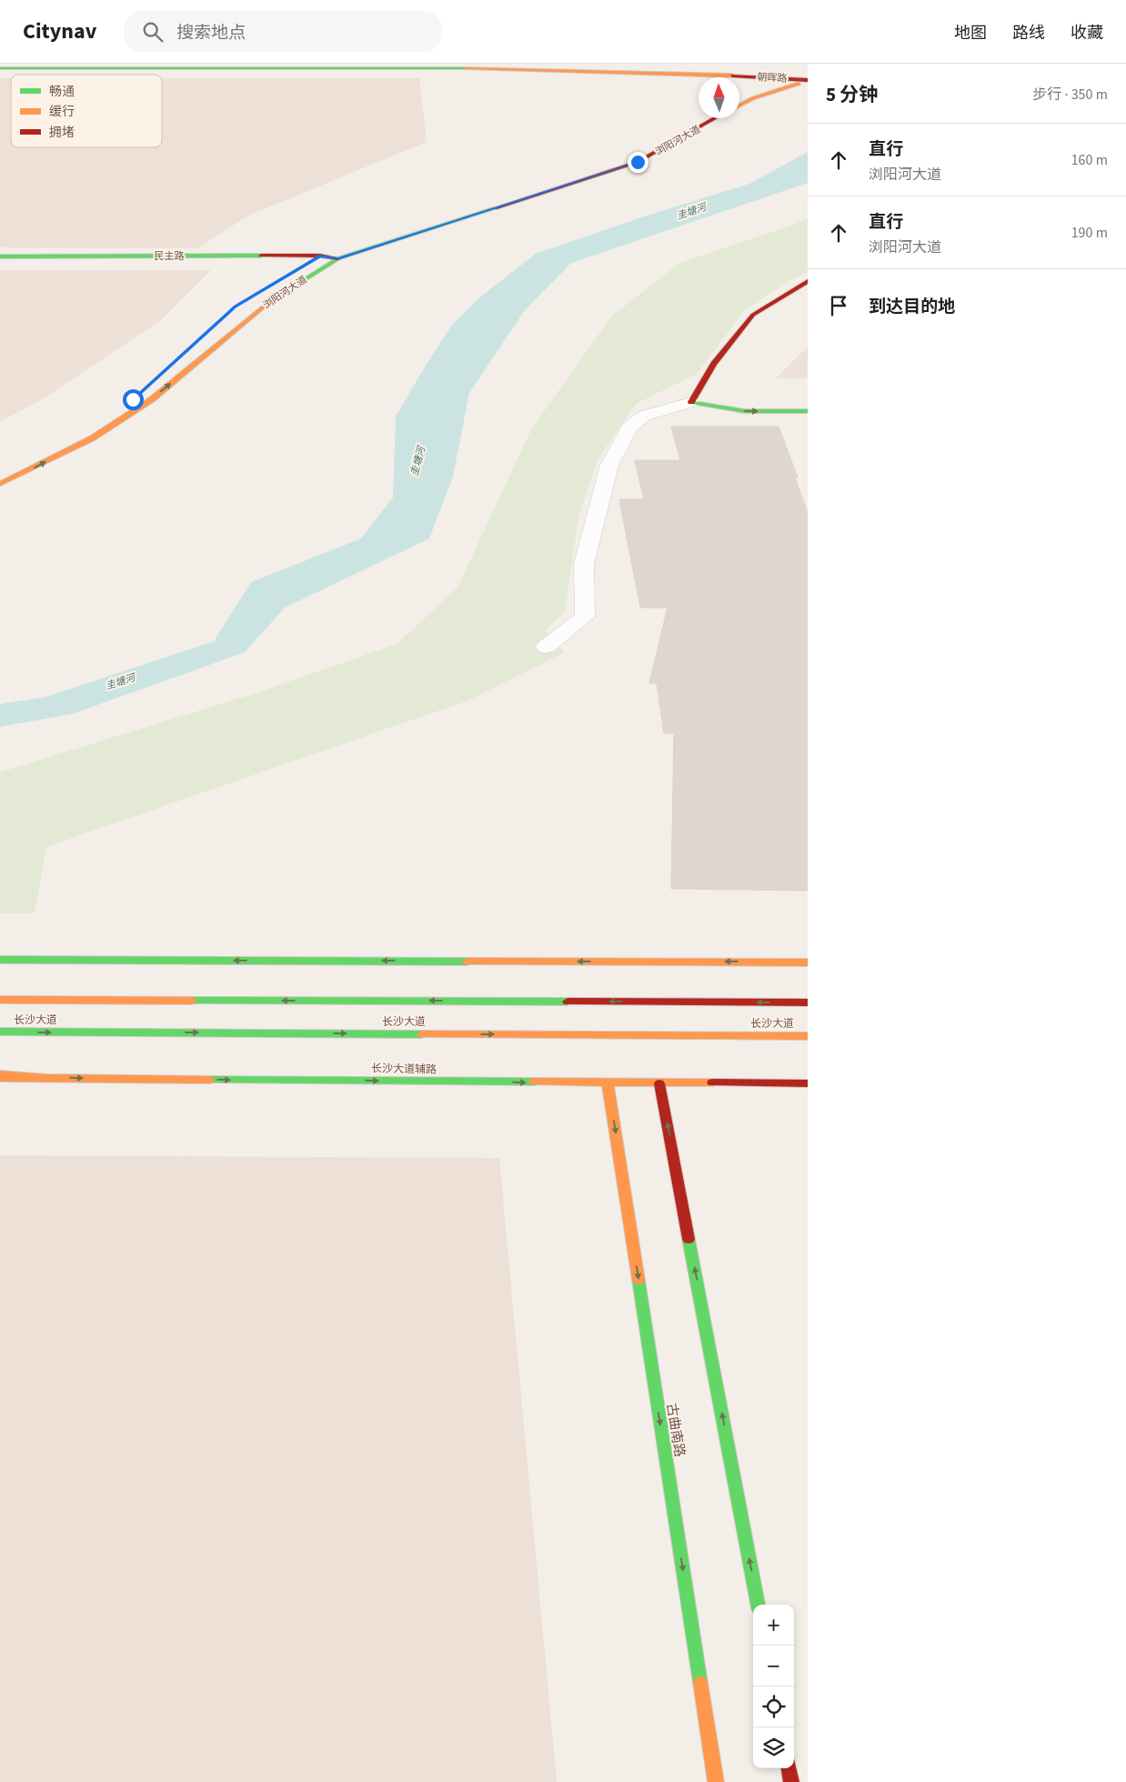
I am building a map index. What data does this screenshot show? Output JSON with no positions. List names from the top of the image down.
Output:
{
  "streets": {
    "main road": [
      "朝晖路",
      "浏阳河大道",
      "民主路",
      "长沙大道",
      "长沙大道辅路",
      "古曲南路"
    ]
  },
  "crossings": [
    ["浏阳河大道", "民主路"],
    ["长沙大道辅路", "古曲南路"]
  ],
  "one_way": ["长沙大道辅路"],
  "water": ["圭塘河"],
  "legend": ["畅通", "缓行", "拥堵"],
  "north": "top",
  "page": {
    "header": "Citynav",
    "search": "搜索地点",
    "nav": ["地图", "路线", "收藏"],
    "heading": ["5 分钟", "步行 · 350 m"],
    "list": [
      ["直行", "浏阳河大道", "160 m"],
      ["直行", "浏阳河大道", "190 m"],
      "到达目的地"
    ],
    "map_buttons": ["+", "−"]
  }
}
